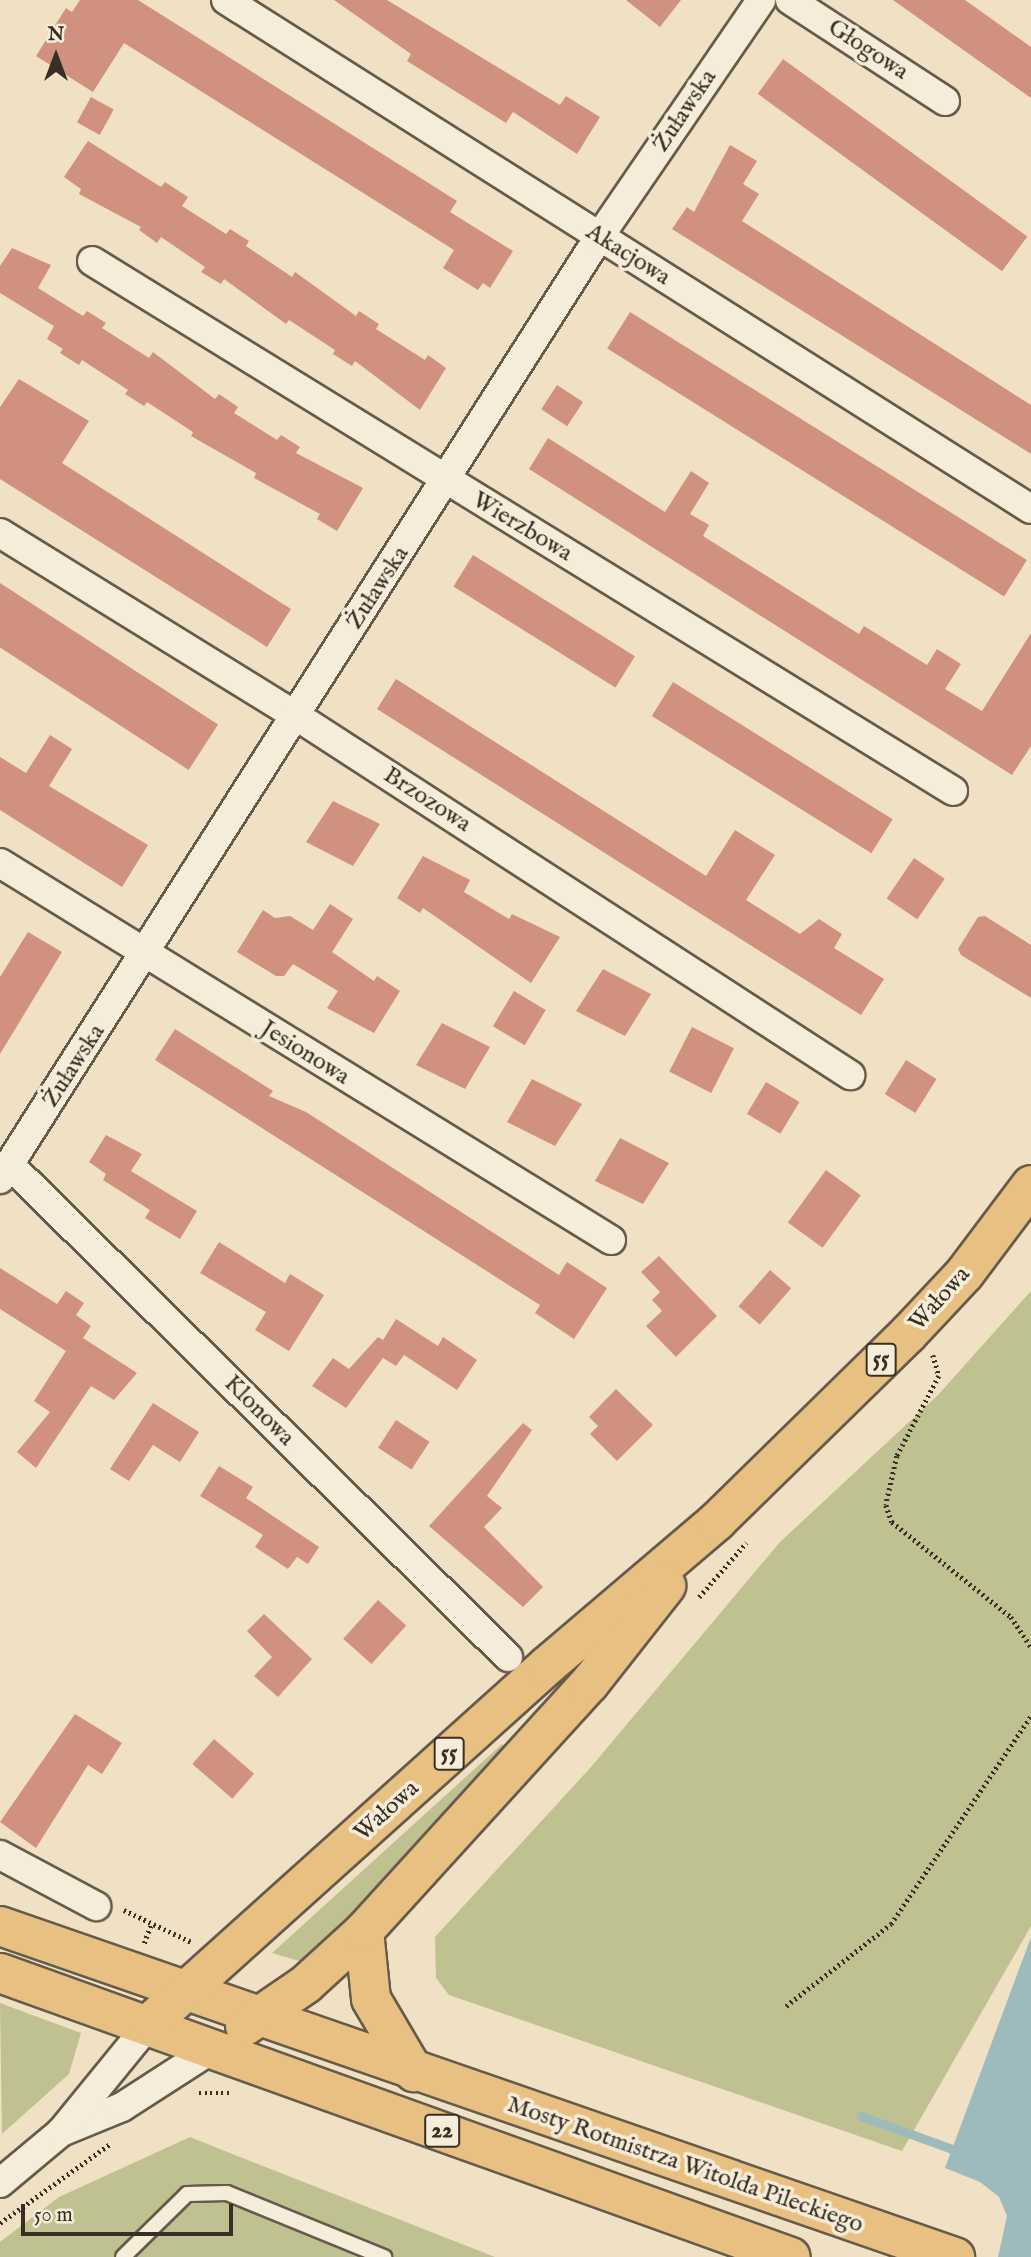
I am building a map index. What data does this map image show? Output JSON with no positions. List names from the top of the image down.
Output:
{
  "streets": {
    "main road": [
      "Wałowa",
      "55",
      "22",
      "Mosty Rotmistrza Witolda Pileckiego"
    ],
    "street": [
      "Głogowa",
      "Żuławska",
      "Akacjowa",
      "Wierzbowa",
      "Brzozowa",
      "Jesionowa",
      "Klonowa"
    ]
  },
  "crossings": [
    ["Żuławska", "Akacjowa"],
    ["Żuławska", "Wierzbowa"],
    ["Żuławska", "Brzozowa"],
    ["Żuławska", "Jesionowa"],
    ["Żuławska", "Klonowa"],
    ["Wałowa", "55"],
    ["Wałowa", "22"],
    ["Wałowa", "Mosty Rotmistrza Witolda Pileckiego"],
    ["55", "22"],
    ["55", "Mosty Rotmistrza Witolda Pileckiego"],
    ["22", "Mosty Rotmistrza Witolda Pileckiego"]
  ],
  "scale_bar": "50 m",
  "north": "top"
}
